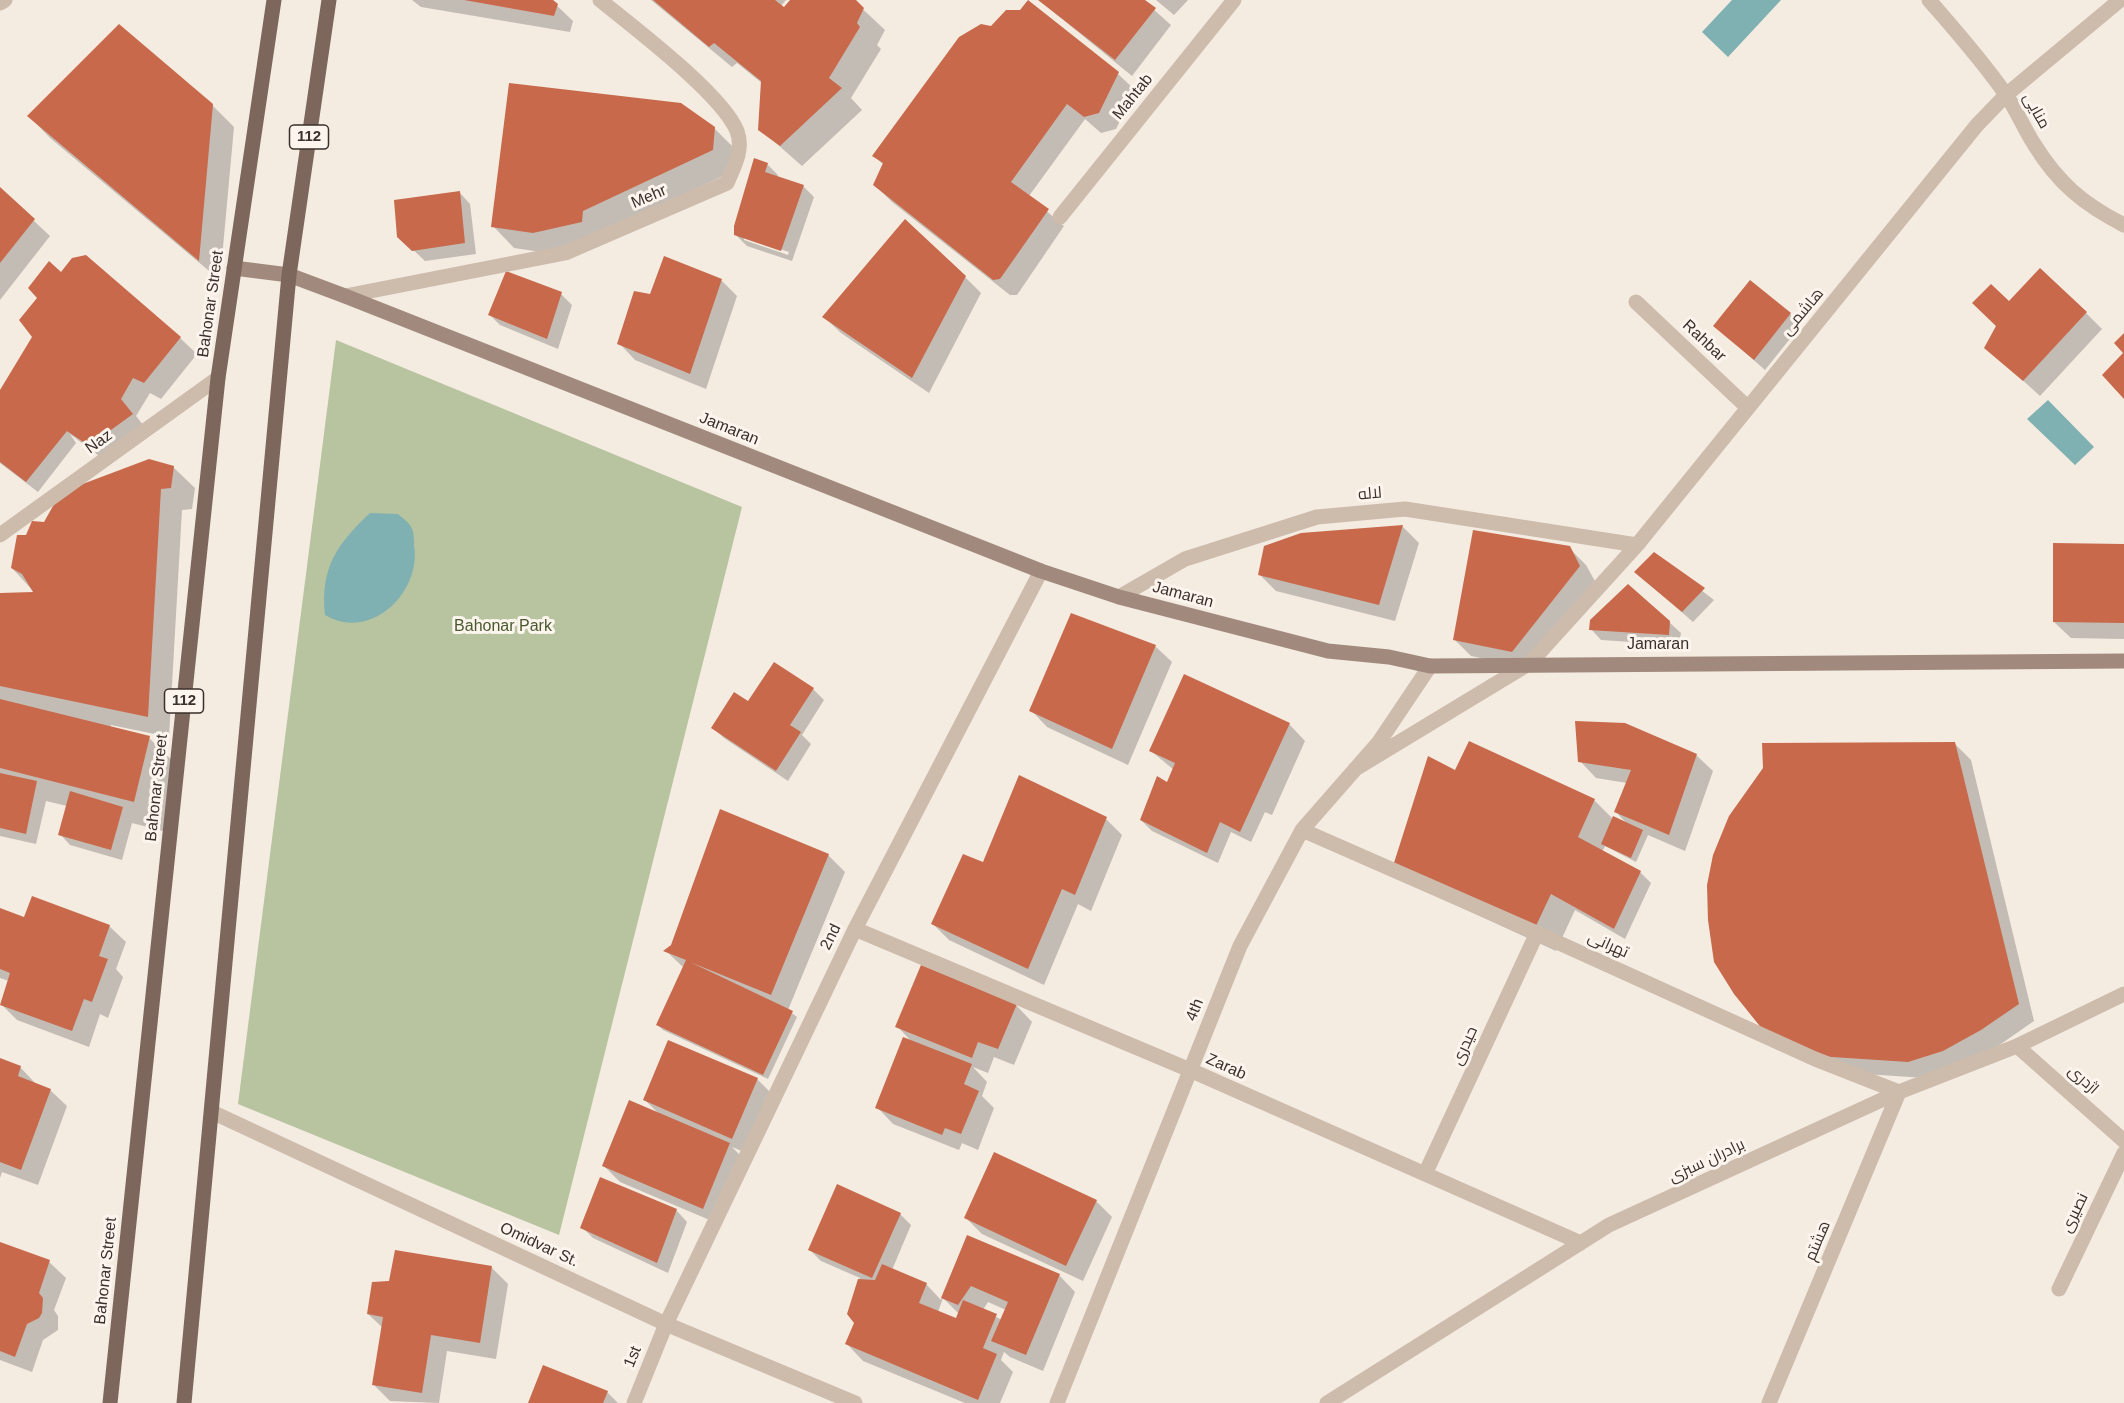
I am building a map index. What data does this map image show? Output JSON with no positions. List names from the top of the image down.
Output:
{
  "streets": {
    "main road": ["112", "Bahonar Street", "Jamaran"],
    "street": [
      "Mahtab",
      "منایی",
      "Mehr",
      "هاشمی",
      "Rahbar",
      "Naz",
      "لاله",
      "2nd",
      "تهرانی",
      "4th",
      "حیدری",
      "Zarab",
      "اژدری",
      "برادران سبزی",
      "نصیری",
      "هشتم",
      "Omidvar St.",
      "1st"
    ]
  },
  "crossings": [
    ["منایی", "هاشمی"],
    ["112", "Jamaran"],
    ["112", "Omidvar St."],
    ["Mehr", "Jamaran"],
    ["Bahonar Street", "Jamaran"],
    ["Bahonar Street", "Naz"],
    ["هاشمی", "Rahbar"],
    ["هاشمی", "Jamaran"],
    ["هاشمی", "لاله"],
    ["هاشمی", "4th"],
    ["Jamaran", "لاله"],
    ["Jamaran", "2nd"],
    ["Jamaran", "4th"],
    ["2nd", "Zarab"],
    ["2nd", "Omidvar St."],
    ["2nd", "1st"],
    ["تهرانی", "4th"],
    ["تهرانی", "حیدری"],
    ["تهرانی", "برادران سبزی"],
    ["تهرانی", "هشتم"],
    ["4th", "Zarab"],
    ["حیدری", "Zarab"],
    ["Zarab", "برادران سبزی"],
    ["اژدری", "برادران سبزی"],
    ["برادران سبزی", "هشتم"],
    ["Omidvar St.", "1st"]
  ],
  "parks": ["Bahonar Park"]
}
